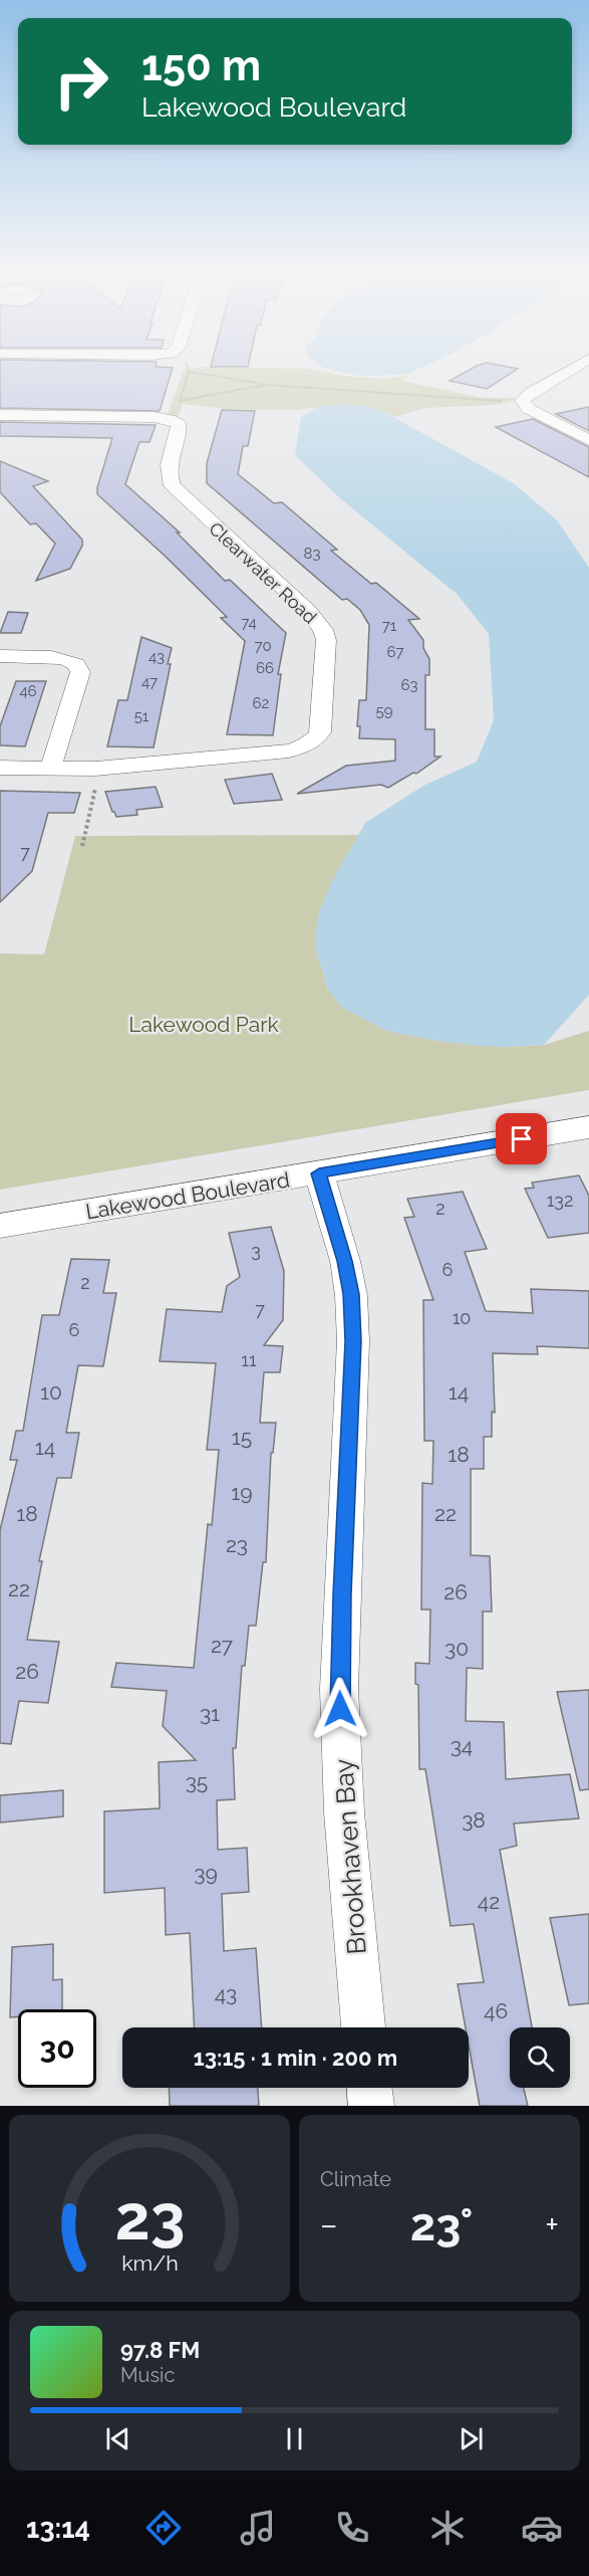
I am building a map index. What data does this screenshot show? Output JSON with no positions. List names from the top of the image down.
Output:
{
  "streets": {
    "street": ["Clearwater Road", "Lakewood Boulevard", "Brookhaven Bay"]
  },
  "crossings": [
    ["Lakewood Boulevard", "Brookhaven Bay"]
  ],
  "parks": ["Lakewood Park"],
  "house_numbers": [
    "83",
    "74",
    "71",
    "70",
    "67",
    "43",
    "66",
    "47",
    "63",
    "46",
    "62",
    "59",
    "51",
    "7",
    "132",
    "2",
    "3",
    "6",
    "2",
    "7",
    "10",
    "6",
    "11",
    "10",
    "14",
    "15",
    "14",
    "18",
    "19",
    "18",
    "22",
    "23",
    "22",
    "26",
    "27",
    "30",
    "26",
    "31",
    "34",
    "35",
    "38",
    "39",
    "42",
    "43",
    "46"
  ],
  "page": {
    "turn": ["150 m", "Lakewood Boulevard"],
    "limit": "30",
    "trip": "13:15 · 1 min · 200 m",
    "tile": "Climate",
    "heat": ["−", "23°", "+"],
    "song": ["97.8 FM", "Music"],
    "tabs": "13:14",
    "gauge": ["23", "km/h"]
  }
}
